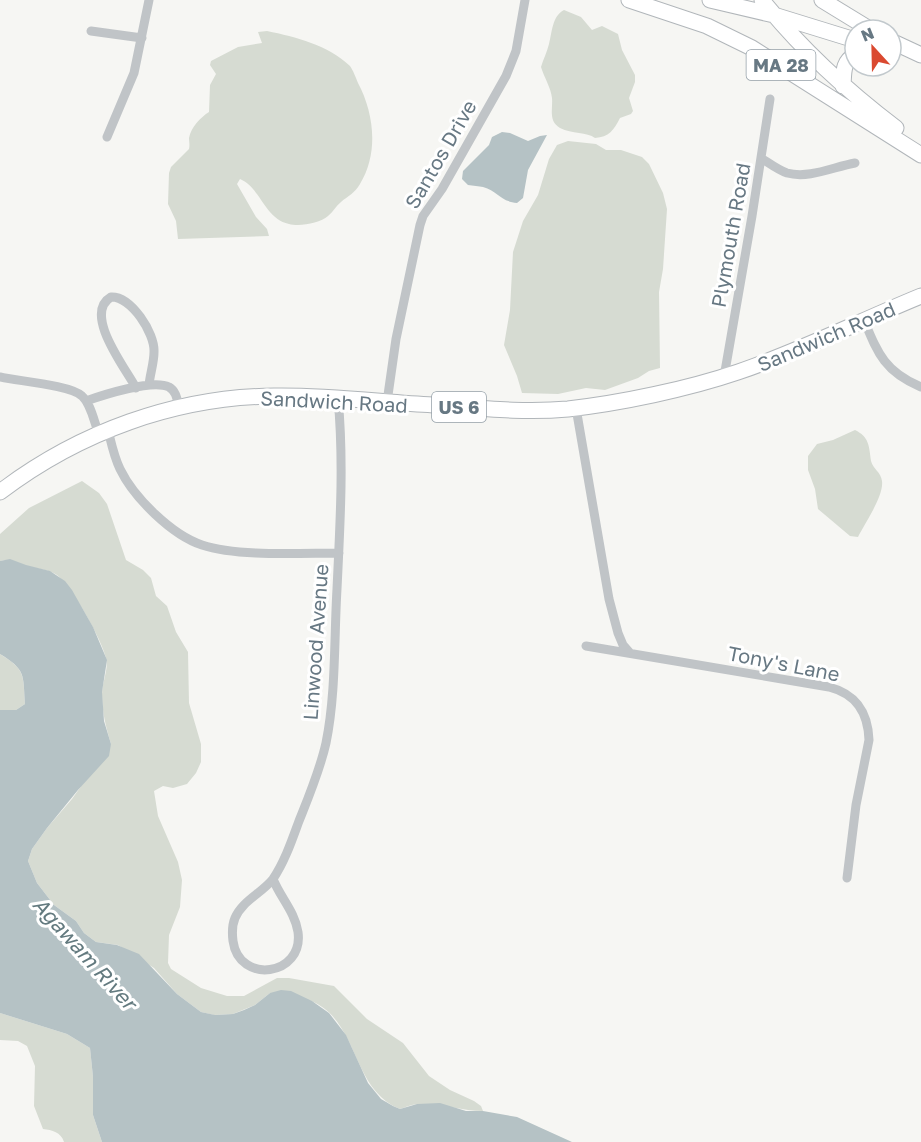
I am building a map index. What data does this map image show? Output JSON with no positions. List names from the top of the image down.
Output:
{
  "streets": {
    "main road": ["MA 28", "Sandwich Road", "US 6"],
    "street": [
      "Santos Drive",
      "Plymouth Road",
      "Linwood Avenue",
      "Tony's Lane"
    ]
  },
  "crossings": [
    ["Santos Drive", "Sandwich Road"],
    ["Plymouth Road", "Sandwich Road"],
    ["Sandwich Road", "Linwood Avenue"]
  ],
  "water": ["Agawam River"],
  "north": "top"
}
